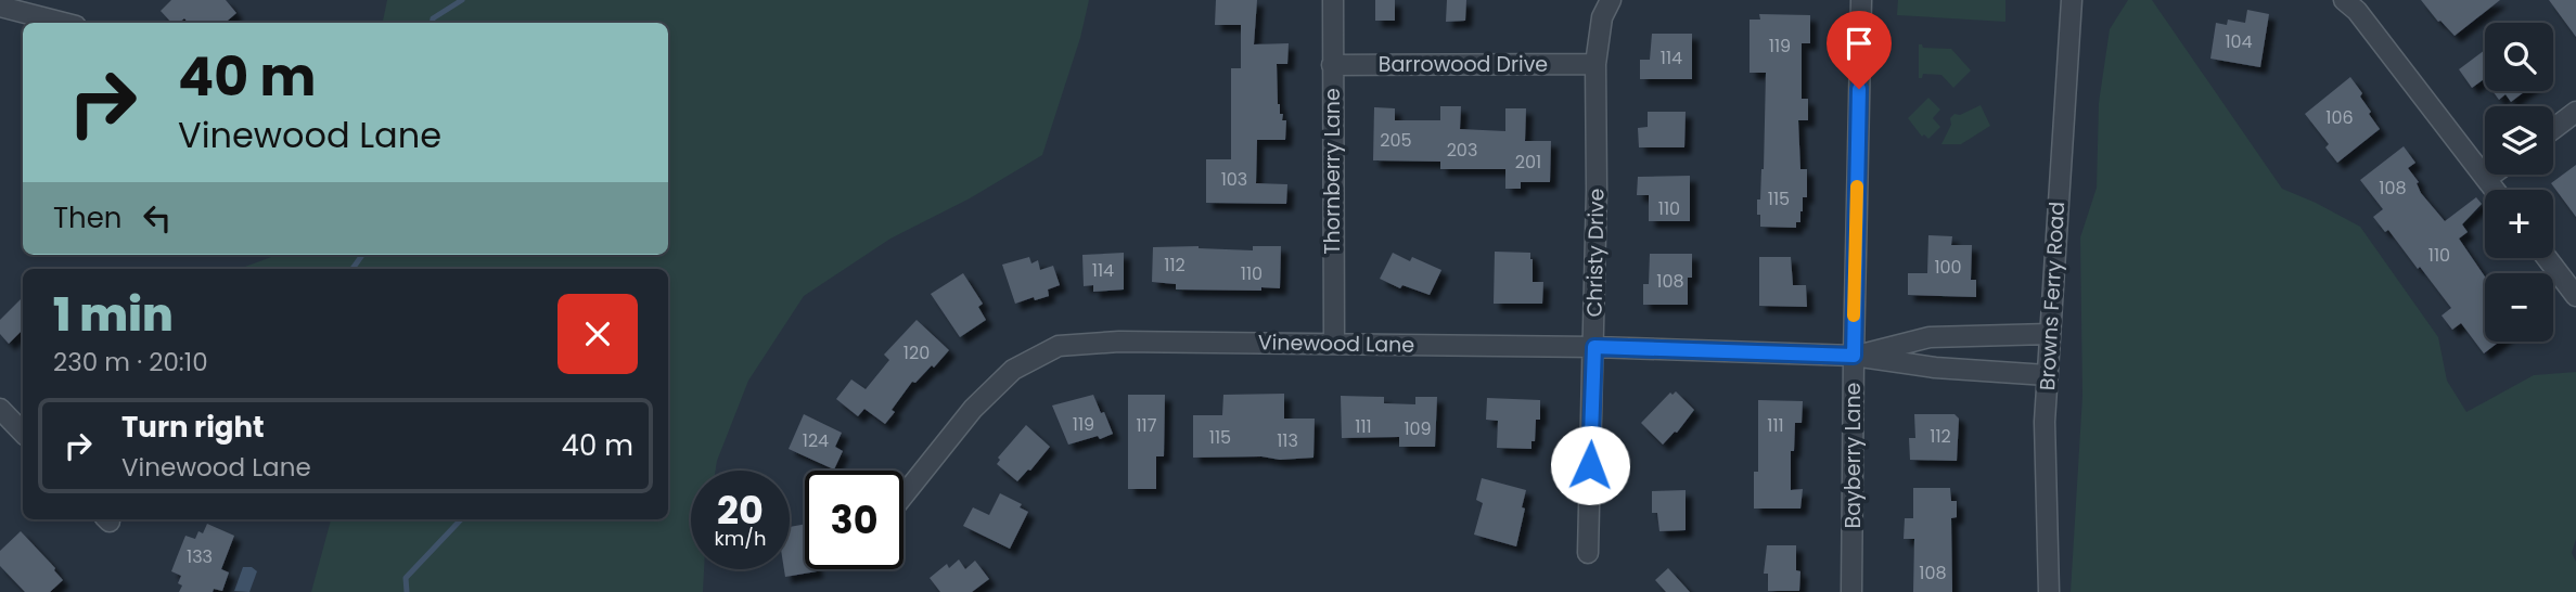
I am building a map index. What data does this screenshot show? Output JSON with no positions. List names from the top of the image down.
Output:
{
  "streets": {
    "street": [
      "Barrowood Drive",
      "Thornberry Lane",
      "Christy Drive",
      "Browns Ferry Road",
      "Vinewood Lane",
      "Bayberry Lane"
    ]
  },
  "crossings": [
    ["Barrowood Drive", "Thornberry Lane"],
    ["Barrowood Drive", "Christy Drive"],
    ["Thornberry Lane", "Vinewood Lane"],
    ["Christy Drive", "Vinewood Lane"],
    ["Browns Ferry Road", "Vinewood Lane"],
    ["Vinewood Lane", "Bayberry Lane"]
  ],
  "house_numbers": [
    "104",
    "119",
    "114",
    "106",
    "205",
    "203",
    "201",
    "103",
    "108",
    "115",
    "110",
    "110",
    "112",
    "100",
    "114",
    "110",
    "108",
    "120",
    "119",
    "117",
    "111",
    "111",
    "109",
    "112",
    "115",
    "124",
    "113",
    "133",
    "108"
  ],
  "page": {
    "map_buttons": ["+", "−"],
    "turn": ["40 m", "Vinewood Lane"],
    "then": "Then",
    "heading": ["1 min", "230 m · 20:10"],
    "list": [
      {
        "name": "Turn right",
        "note": "Vinewood Lane",
        "value": "40 m"
      }
    ],
    "speed": "20 km/h",
    "limit": "30"
  }
}
